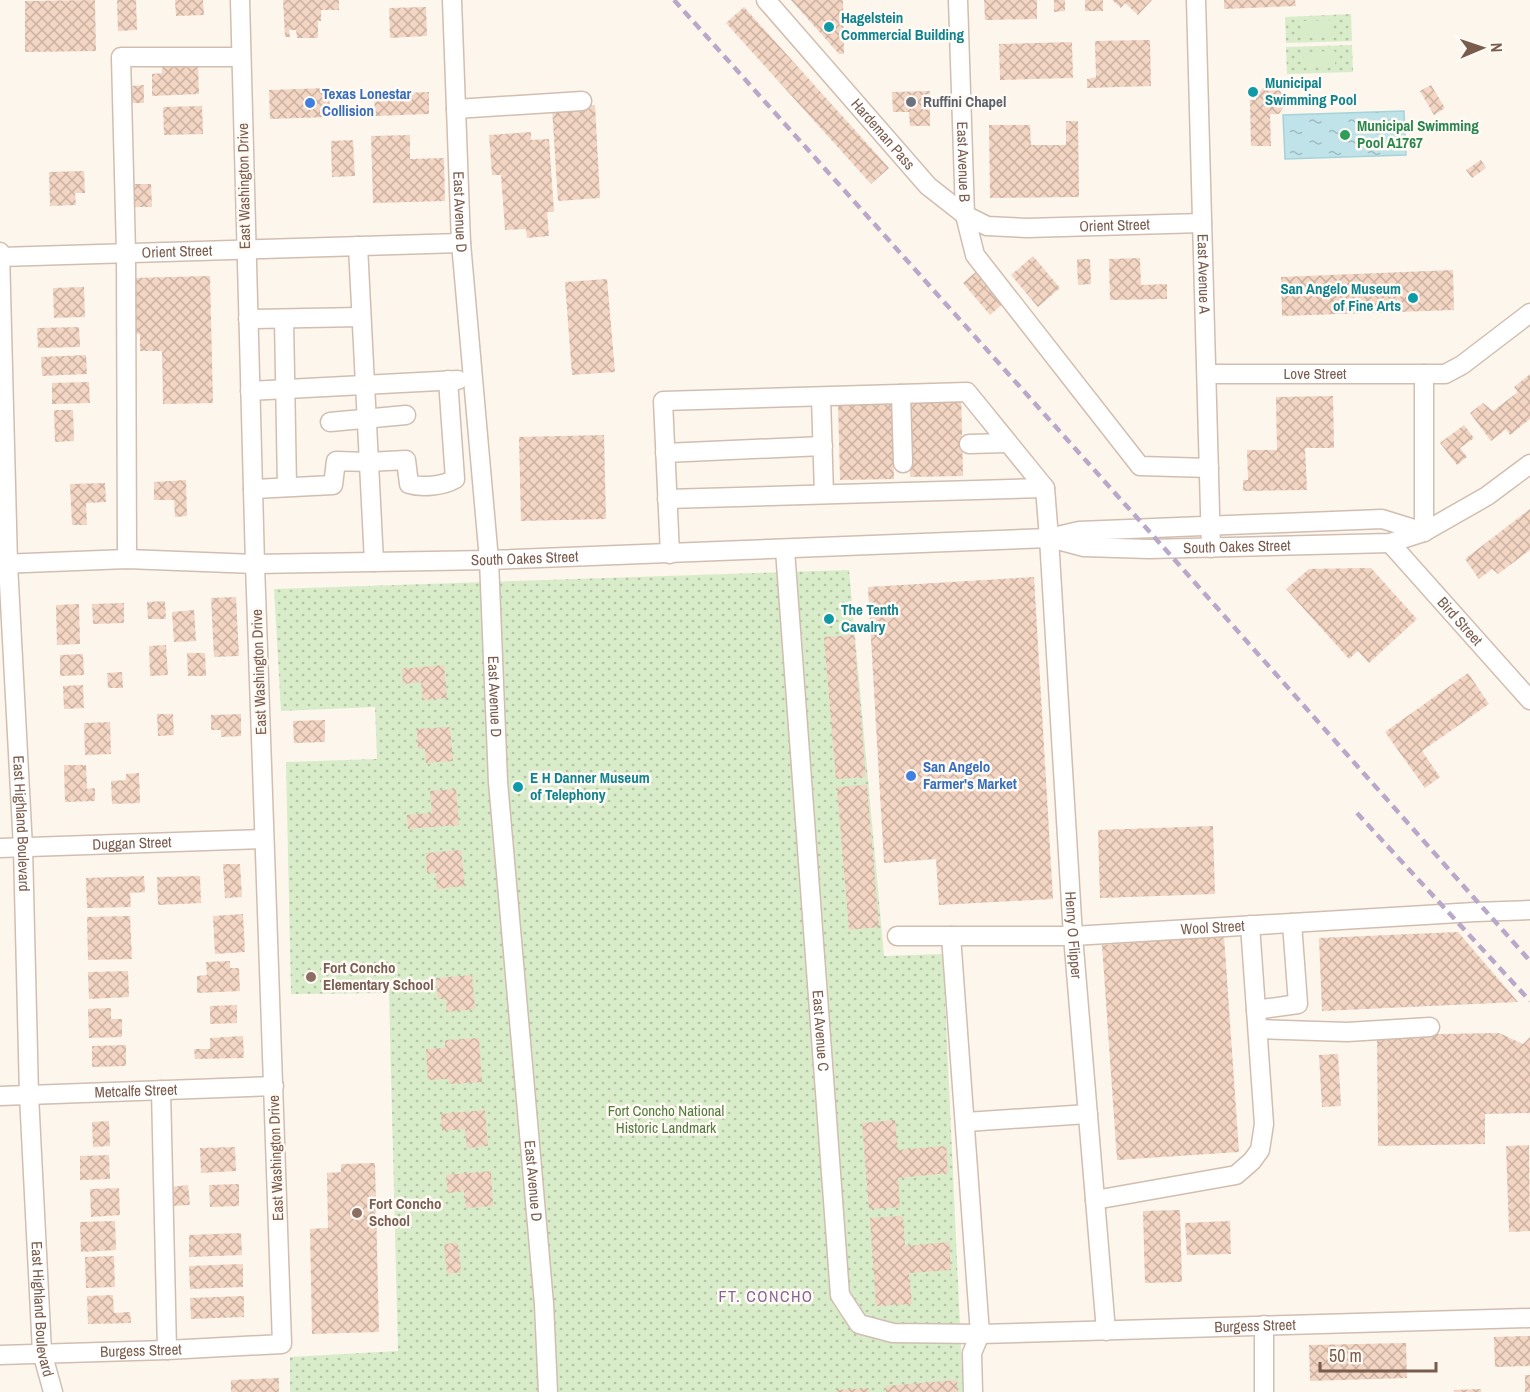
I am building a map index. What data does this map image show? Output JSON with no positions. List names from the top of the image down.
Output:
{
  "streets": {
    "street": [
      "Hardeman Pass",
      "East Avenue B",
      "East Washington Drive",
      "East Avenue D",
      "Orient Street",
      "East Avenue A",
      "Love Street",
      "South Oakes Street",
      "Bird Street",
      "East Highland Boulevard",
      "Duggan Street",
      "Wool Street",
      "Henry O Flipper",
      "East Avenue C",
      "Metcalfe Street",
      "Burgess Street"
    ]
  },
  "crossings": [
    ["Hardeman Pass", "East Avenue B"],
    ["Hardeman Pass", "Orient Street"],
    ["East Avenue B", "East Avenue A"],
    ["East Washington Drive", "Orient Street"],
    ["East Washington Drive", "South Oakes Street"],
    ["East Washington Drive", "Duggan Street"],
    ["East Washington Drive", "Metcalfe Street"],
    ["East Washington Drive", "Burgess Street"],
    ["East Avenue D", "Orient Street"],
    ["East Avenue D", "South Oakes Street"],
    ["Orient Street", "East Avenue A"],
    ["Orient Street", "East Highland Boulevard"],
    ["East Avenue A", "Love Street"],
    ["East Avenue A", "South Oakes Street"],
    ["South Oakes Street", "Bird Street"],
    ["South Oakes Street", "East Highland Boulevard"],
    ["South Oakes Street", "Henry O Flipper"],
    ["South Oakes Street", "East Avenue C"],
    ["East Highland Boulevard", "Duggan Street"],
    ["East Highland Boulevard", "Metcalfe Street"],
    ["East Highland Boulevard", "Burgess Street"],
    ["Wool Street", "Henry O Flipper"],
    ["Henry O Flipper", "Burgess Street"],
    ["East Avenue C", "Burgess Street"]
  ],
  "districts": ["FT. CONCHO"],
  "parks": ["Fort Concho National Historic Landmark"],
  "places": [
    "Hagelstein Commercial Building",
    "Municipal Swimming Pool",
    "Ruffini Chapel",
    "Texas Lonestar Collision",
    "Municipal Swimming Pool A1767",
    "San Angelo Museum of Fine Arts",
    "The Tenth Cavalry",
    "San Angelo Farmer's Market",
    "E H Danner Museum of Telephony",
    "Fort Concho Elementary School",
    "Fort Concho School"
  ],
  "scale_bar": "50 m",
  "north": "right"
}
